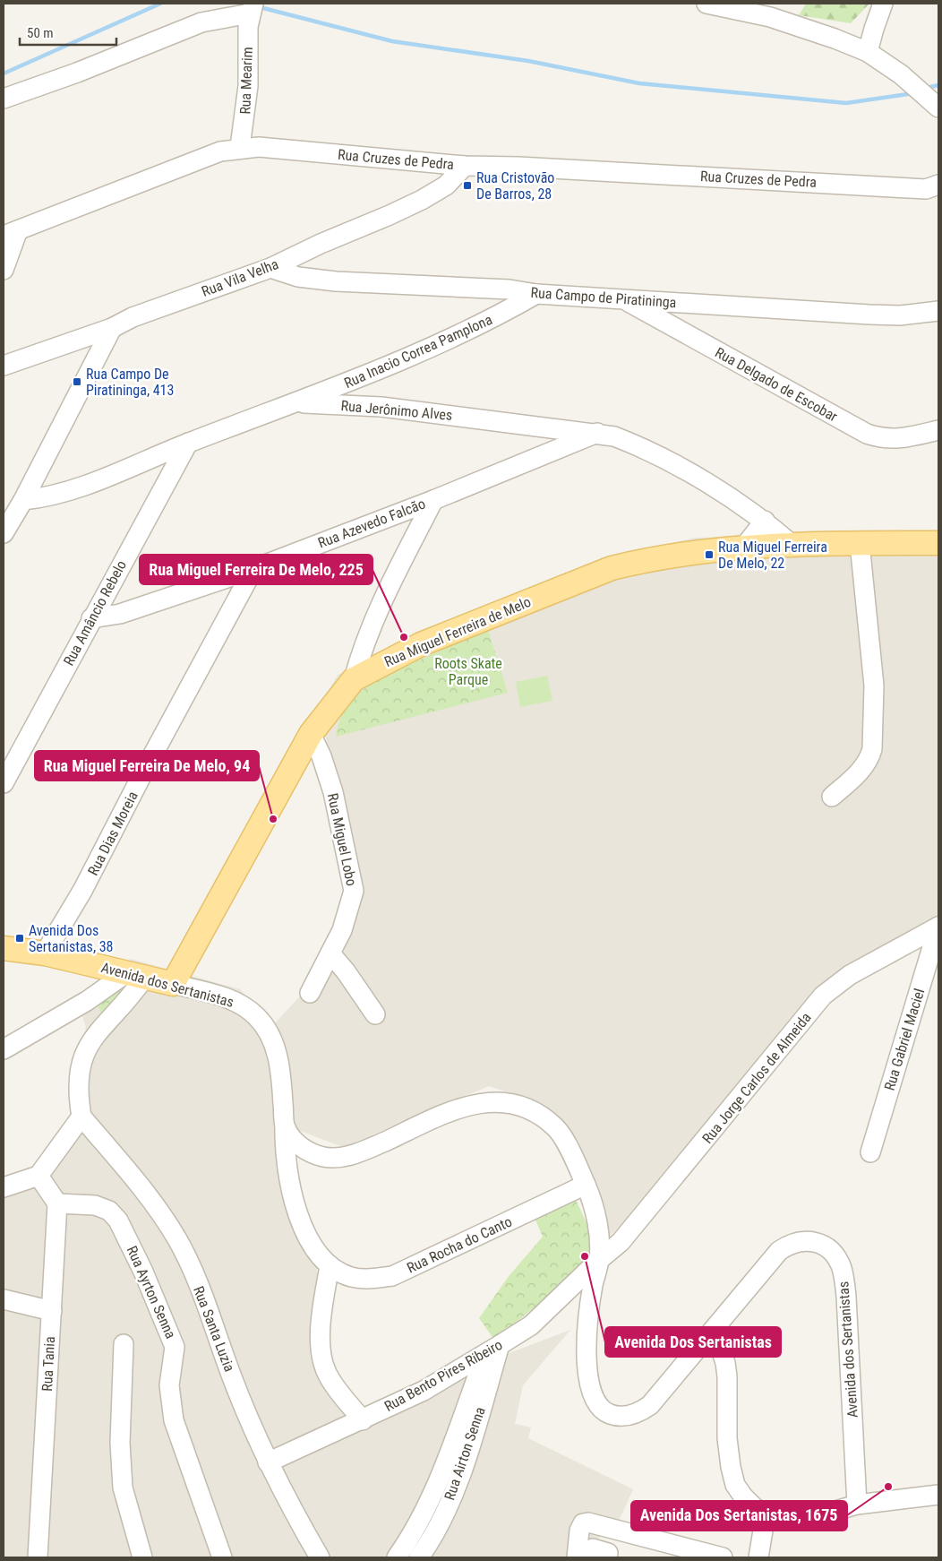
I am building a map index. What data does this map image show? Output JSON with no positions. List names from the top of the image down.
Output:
{
  "streets": {
    "main road": ["Rua Miguel Ferreira de Melo", "Avenida dos Sertanistas"],
    "street": [
      "Rua Mearim",
      "Rua Cruzes de Pedra",
      "Rua Vila Velha",
      "Rua Campo de Piratininga",
      "Rua Inacio Correa Pamplona",
      "Rua Delgado de Escobar",
      "Rua Jerônimo Alves",
      "Rua Azevedo Falcão",
      "Rua Amâncio Rebelo",
      "Rua Dias Moreia",
      "Rua Miguel Lobo",
      "Rua Gabriel Maciel",
      "Rua Jorge Carlos de Almeida",
      "Rua Rocha do Canto",
      "Rua Ayrton Senna",
      "Rua Santa Luzia",
      "Rua Tania",
      "Rua Bento Pires Ribeiro",
      "Rua Airton Senna"
    ]
  },
  "crossings": [
    ["Rua Mearim", "Rua Cruzes de Pedra"],
    ["Rua Cruzes de Pedra", "Rua Vila Velha"],
    ["Rua Vila Velha", "Rua Campo de Piratininga"],
    ["Rua Campo de Piratininga", "Rua Inacio Correa Pamplona"],
    ["Rua Campo de Piratininga", "Rua Delgado de Escobar"],
    ["Rua Inacio Correa Pamplona", "Rua Jerônimo Alves"],
    ["Rua Jerônimo Alves", "Rua Azevedo Falcão"],
    ["Rua Jerônimo Alves", "Rua Amâncio Rebelo"],
    ["Rua Jerônimo Alves", "Rua Miguel Ferreira de Melo"],
    ["Rua Azevedo Falcão", "Rua Amâncio Rebelo"],
    ["Rua Azevedo Falcão", "Rua Dias Moreia"],
    ["Rua Miguel Ferreira de Melo", "Rua Miguel Lobo"],
    ["Rua Miguel Ferreira de Melo", "Avenida dos Sertanistas"],
    ["Rua Dias Moreia", "Avenida dos Sertanistas"],
    ["Avenida dos Sertanistas", "Rua Jorge Carlos de Almeida"],
    ["Avenida dos Sertanistas", "Rua Rocha do Canto"],
    ["Avenida dos Sertanistas", "Rua Bento Pires Ribeiro"],
    ["Rua Gabriel Maciel", "Rua Jorge Carlos de Almeida"],
    ["Rua Jorge Carlos de Almeida", "Rua Bento Pires Ribeiro"],
    ["Rua Ayrton Senna", "Rua Tania"],
    ["Rua Santa Luzia", "Rua Bento Pires Ribeiro"],
    ["Rua Bento Pires Ribeiro", "Rua Airton Senna"]
  ],
  "parks": ["Roots Skate Parque"],
  "places": {
    "transit": [
      "Rua Cristovão De Barros, 28",
      "Rua Campo De Piratininga, 413",
      "Rua Miguel Ferreira De Melo, 22",
      "Avenida Dos Sertanistas, 38"
    ],
    "other": [
      "Rua Miguel Ferreira De Melo, 225",
      "Rua Miguel Ferreira De Melo, 94",
      "Avenida Dos Sertanistas",
      "Avenida Dos Sertanistas, 1675"
    ]
  },
  "scale_bar": "50 m"
}
